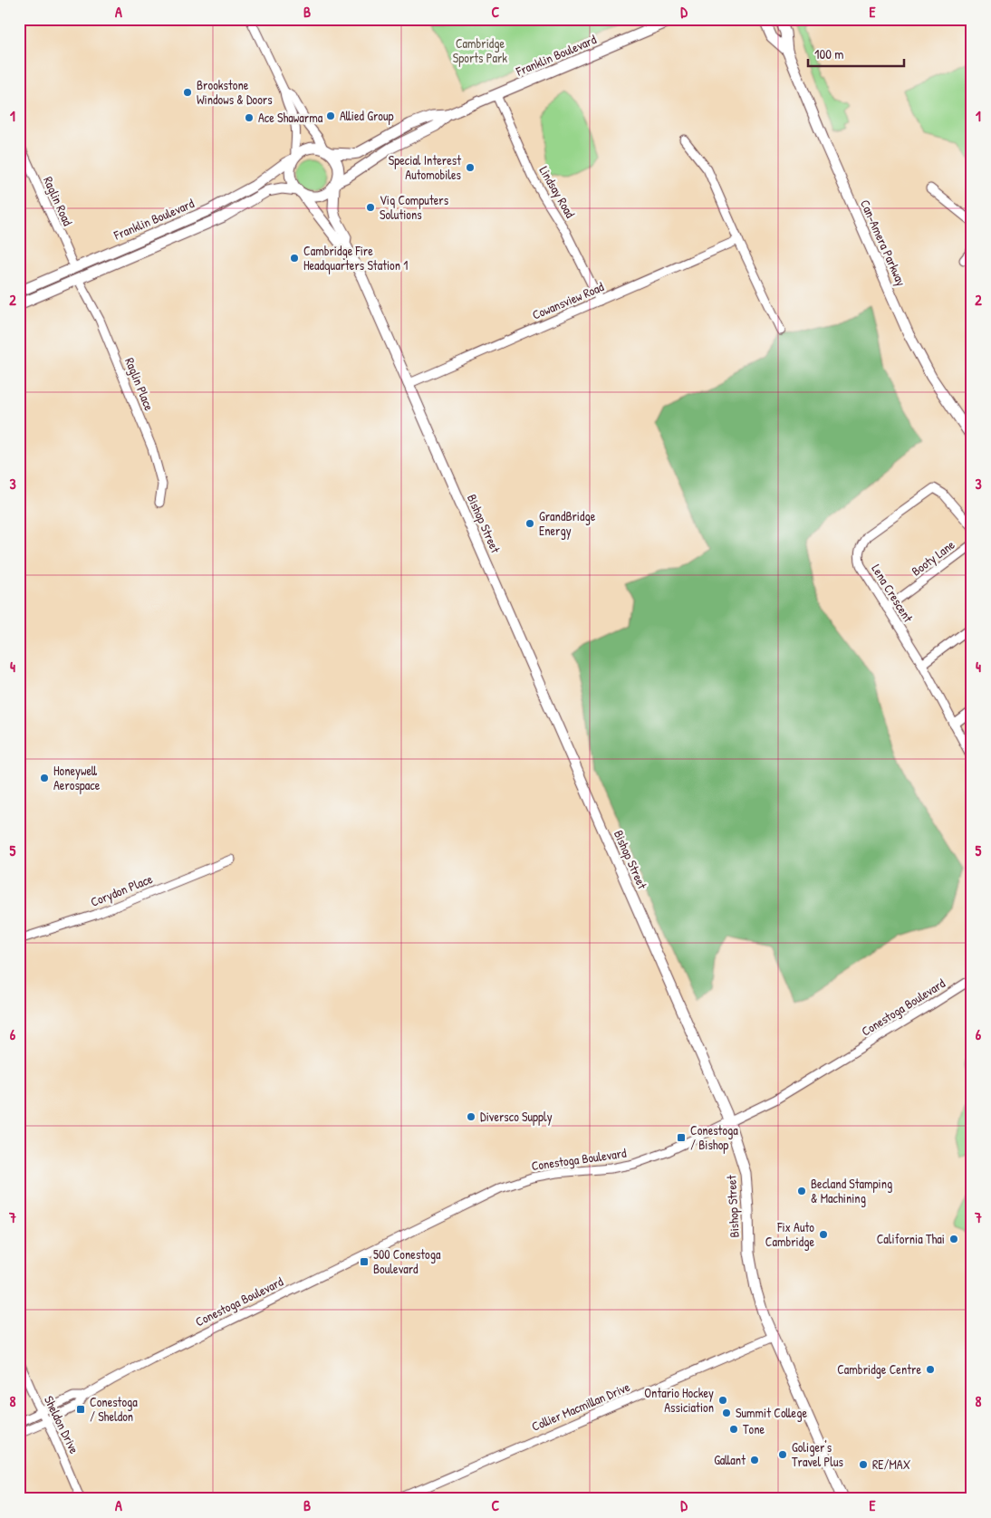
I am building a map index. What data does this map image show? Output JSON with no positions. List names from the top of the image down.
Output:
{
  "streets": {
    "main road": ["Franklin Boulevard", "Can-Amera Parkway", "Bishop Street"],
    "street": [
      "Lindsay Road",
      "Raglin Road",
      "Cowansview Road",
      "Raglin Place",
      "Booty Lane",
      "Lena Crescent",
      "Corydon Place",
      "Conestoga Boulevard",
      "Collier Macmillan Drive",
      "Sheldon Drive"
    ]
  },
  "crossings": [
    ["Franklin Boulevard", "Lindsay Road"],
    ["Franklin Boulevard", "Raglin Road"],
    ["Franklin Boulevard", "Raglin Place"],
    ["Franklin Boulevard", "Bishop Street"],
    ["Lindsay Road", "Cowansview Road"],
    ["Cowansview Road", "Bishop Street"],
    ["Bishop Street", "Conestoga Boulevard"],
    ["Bishop Street", "Collier Macmillan Drive"],
    ["Booty Lane", "Lena Crescent"],
    ["Conestoga Boulevard", "Sheldon Drive"]
  ],
  "parks": ["Cambridge Sports Park"],
  "places": {
    "other": [
      "Brookstone Windows & Doors",
      "Allied Group",
      "Ace Shawarma",
      "Special Interest Automobiles",
      "Vig Computers Solutions",
      "Cambridge Fire Headquarters Station 1",
      "GrandBridge Energy",
      "Honeywell Aerospace",
      "Diversco Supply",
      "Becland Stamping & Machining",
      "Fix Auto Cambridge",
      "California Thai",
      "Cambridge Centre",
      "Ontario Hockey Assiciation",
      "Summit College",
      "Tone",
      "Goliger's Travel Plus",
      "Gallant",
      "RE/MAX"
    ],
    "transit": ["Conestoga / Bishop", "500 Conestoga Boulevard", "Conestoga / Sheldon"]
  },
  "scale_bar": "100 m",
  "grid": {
    "columns": [
      "A",
      "B",
      "C",
      "D",
      "E"
    ],
    "rows": [
      "1",
      "2",
      "3",
      "4",
      "5",
      "6",
      "7",
      "8"
    ]
  }
}
